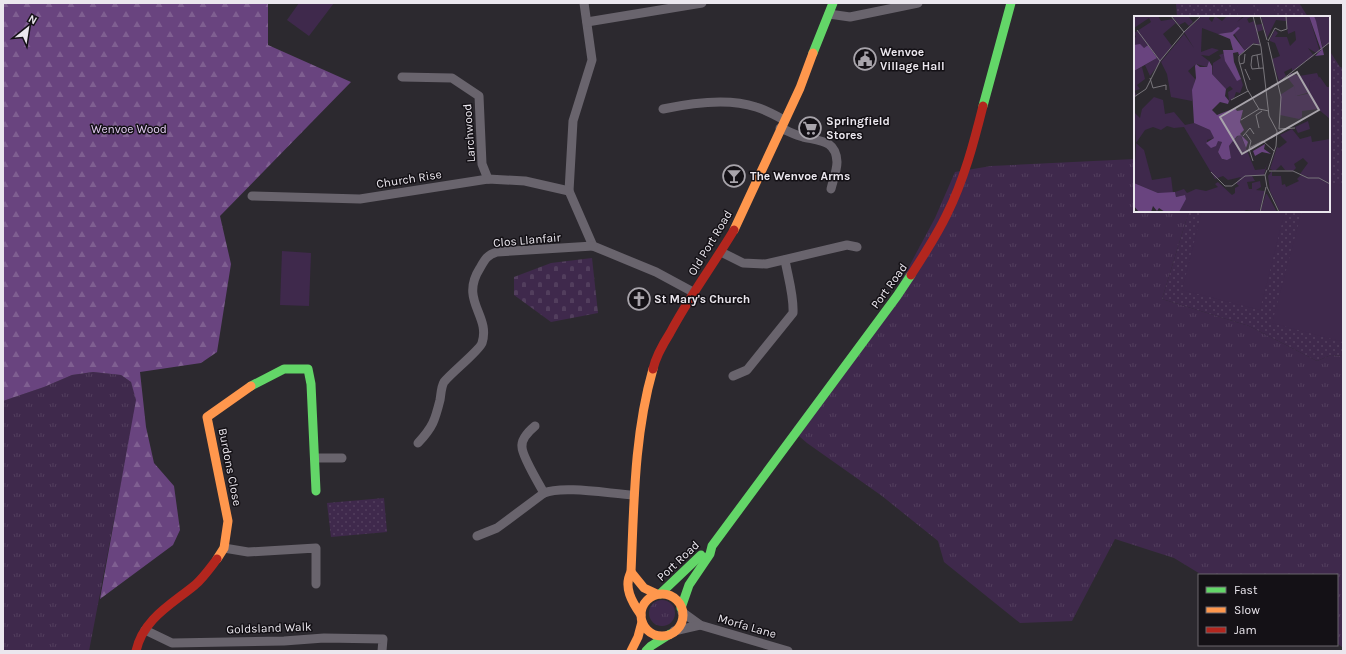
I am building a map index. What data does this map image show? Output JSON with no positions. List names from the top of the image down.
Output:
{
  "streets": {
    "street": [
      "Larchwood",
      "Church Rise",
      "Clos Llanfair",
      "Old Port Road",
      "Port Road",
      "Burdons Close",
      "Morfa Lane",
      "Goldsland Walk"
    ]
  },
  "crossings": [
    ["Larchwood", "Church Rise"],
    ["Old Port Road", "Port Road"],
    ["Old Port Road", "Morfa Lane"],
    ["Port Road", "Morfa Lane"],
    ["Burdons Close", "Goldsland Walk"]
  ],
  "parks": ["Wenvoe Wood"],
  "places": {
    "public building": ["Wenvoe Village Hall"],
    "supermarket": ["Springfield Stores"],
    "bar": ["The Wenvoe Arms"],
    "church": ["St Mary's Church"]
  },
  "legend": ["Fast", "Slow", "Jam"],
  "north": "top right"
}
